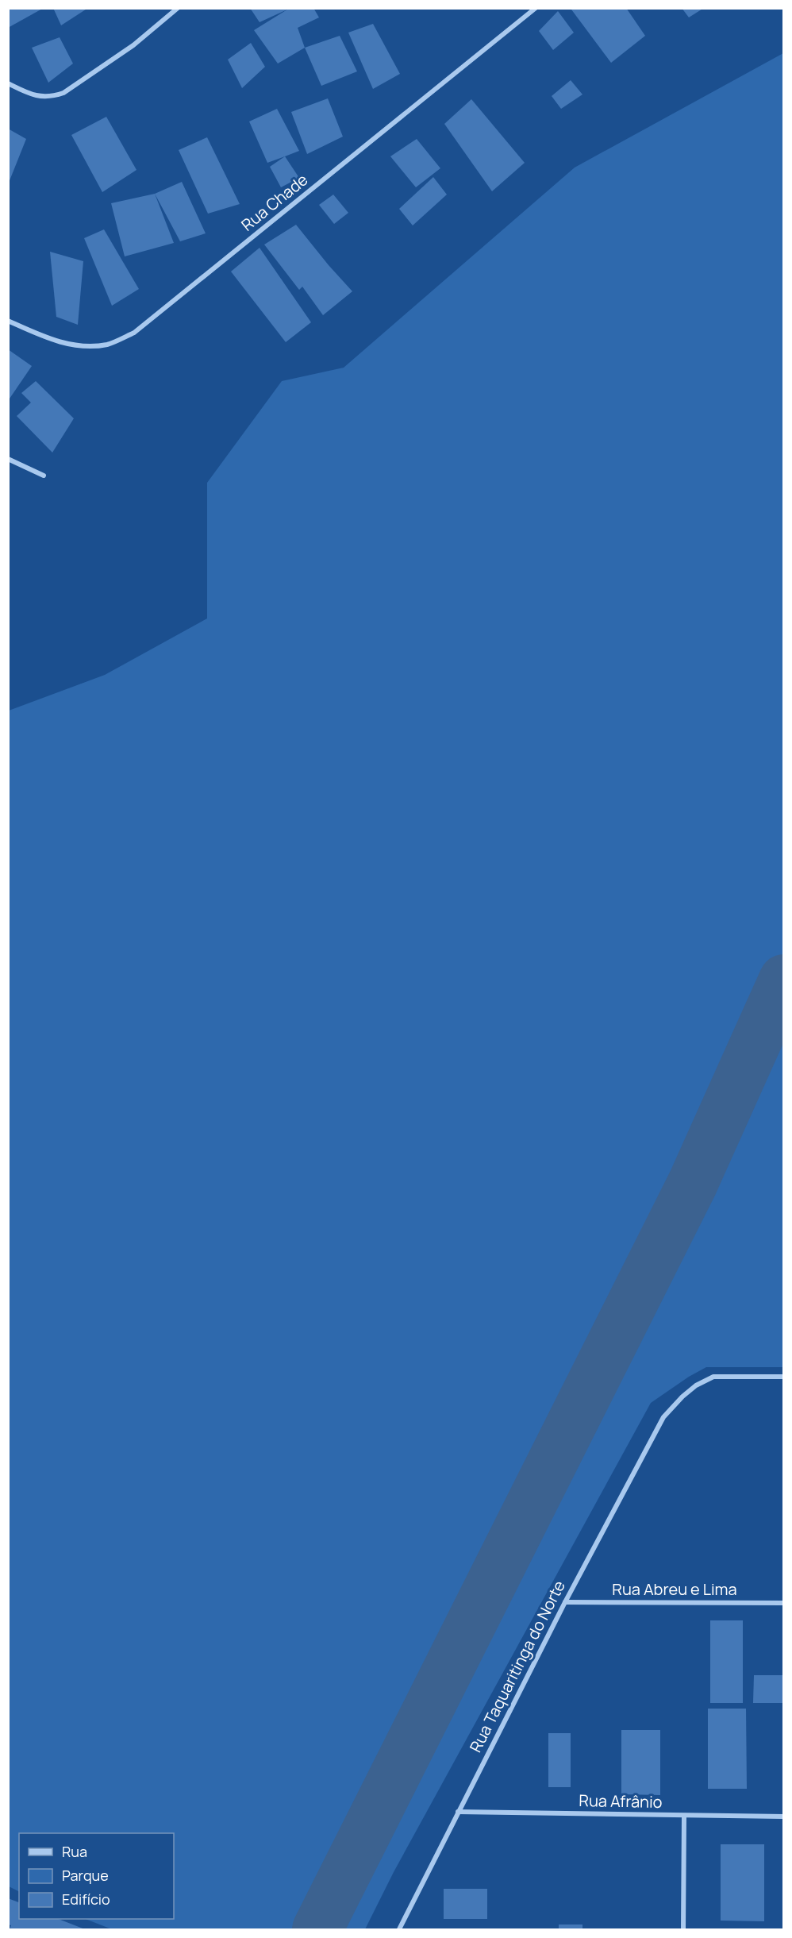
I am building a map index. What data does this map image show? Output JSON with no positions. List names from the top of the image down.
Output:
{
  "streets": {
    "street": [
      "Rua Chade",
      "Rua Abreu e Lima",
      "Rua Taquaritinga do Norte",
      "Rua Afrânio"
    ]
  },
  "crossings": [
    ["Rua Abreu e Lima", "Rua Taquaritinga do Norte"],
    ["Rua Taquaritinga do Norte", "Rua Afrânio"]
  ],
  "legend": ["Rua", "Parque", "Edifício"]
}
